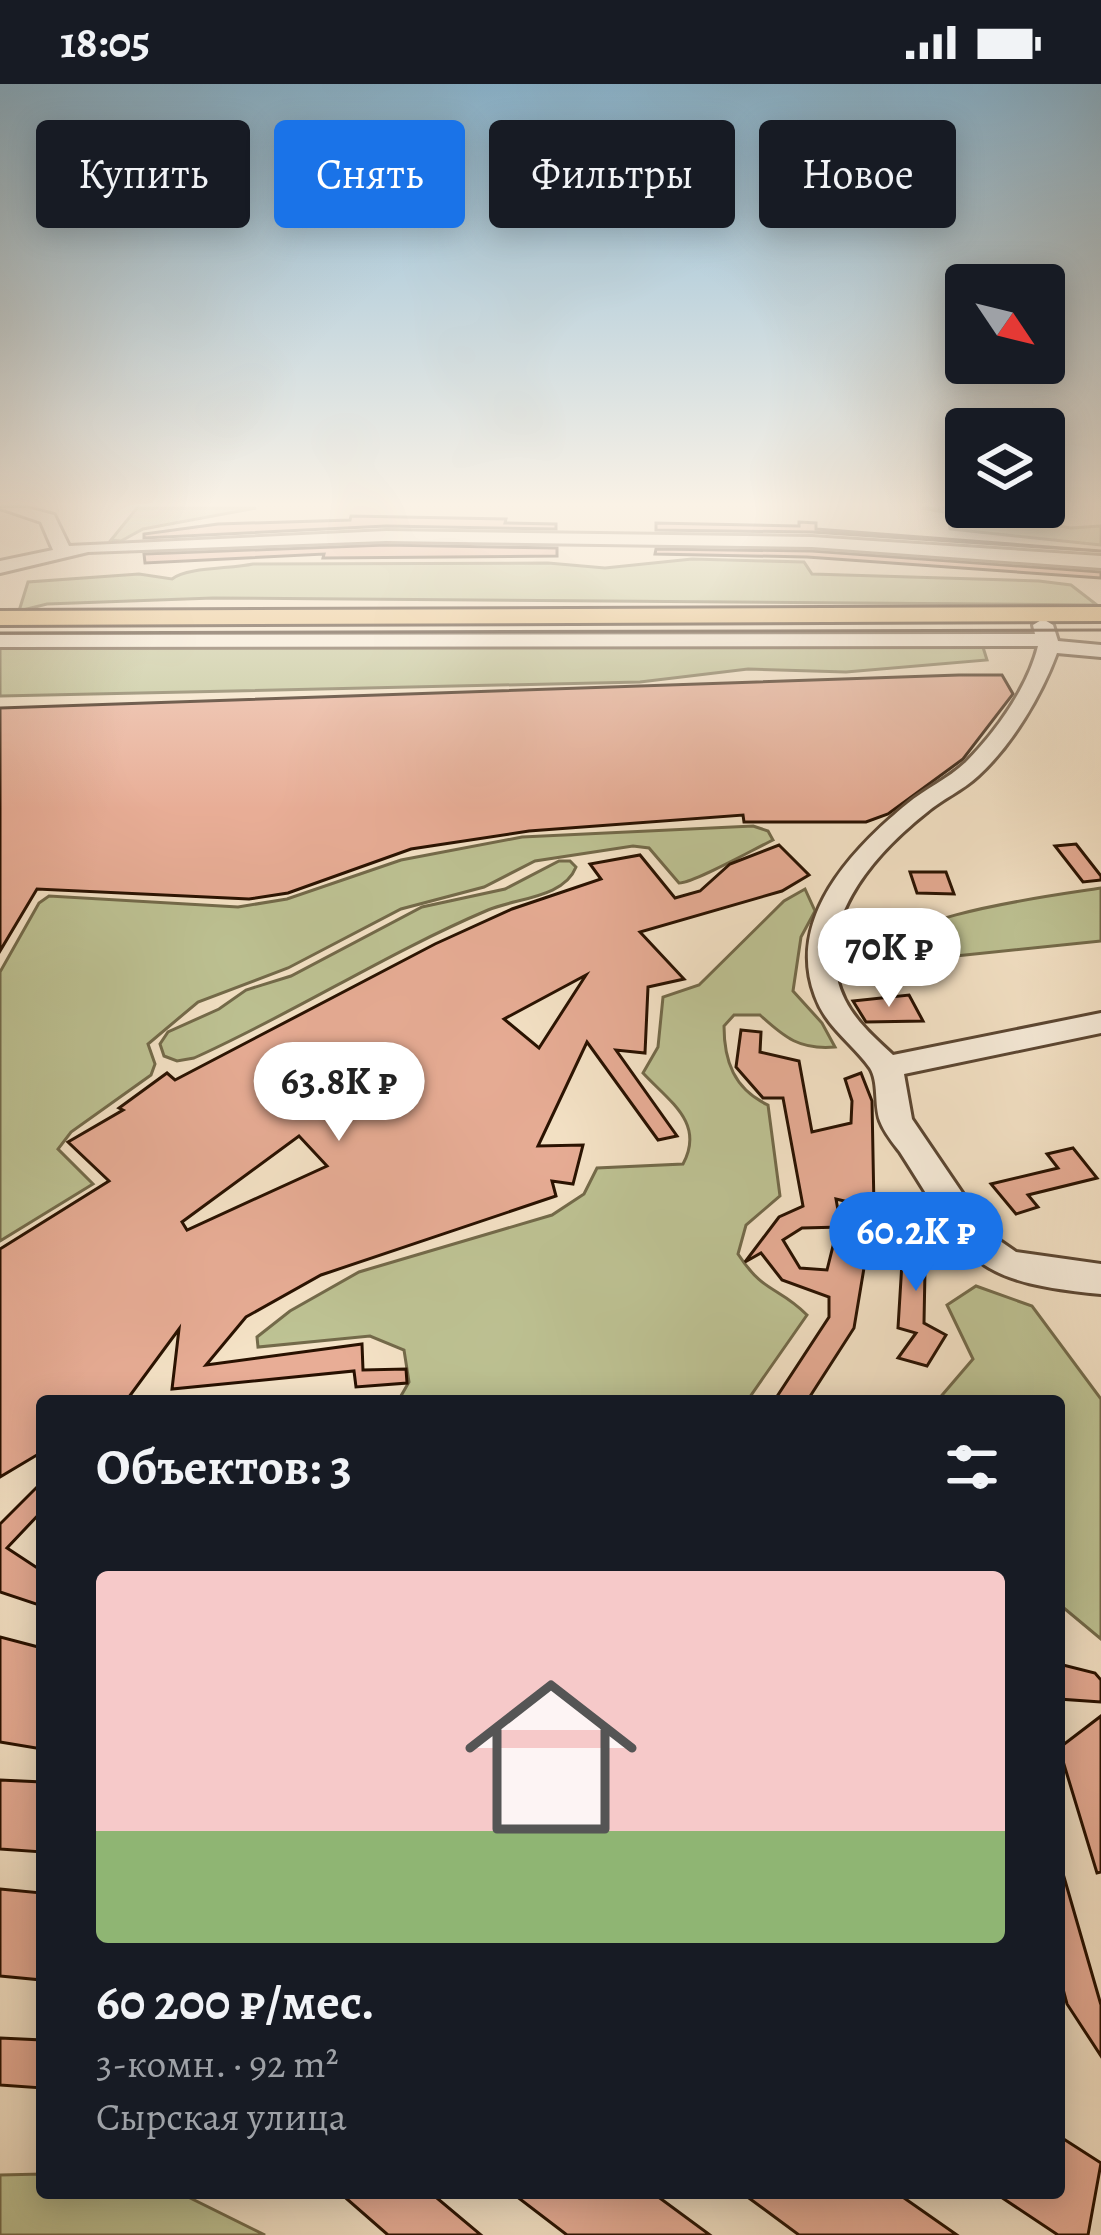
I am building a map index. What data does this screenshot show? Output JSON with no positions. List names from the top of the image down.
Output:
{
  "north": "bottom right",
  "page": {
    "status": "18:05",
    "chip": [
      "Купить",
      "Снять",
      "Фильтры",
      "Новое"
    ],
    "price": ["70K ₽", "63.8K ₽", "60.2K ₽"],
    "heading": "Объектов: 3",
    "list": [
      {
        "name": "60 200 ₽/мес.",
        "note": "3-комн. · 92 m² · Сырская улица"
      }
    ]
  }
}
